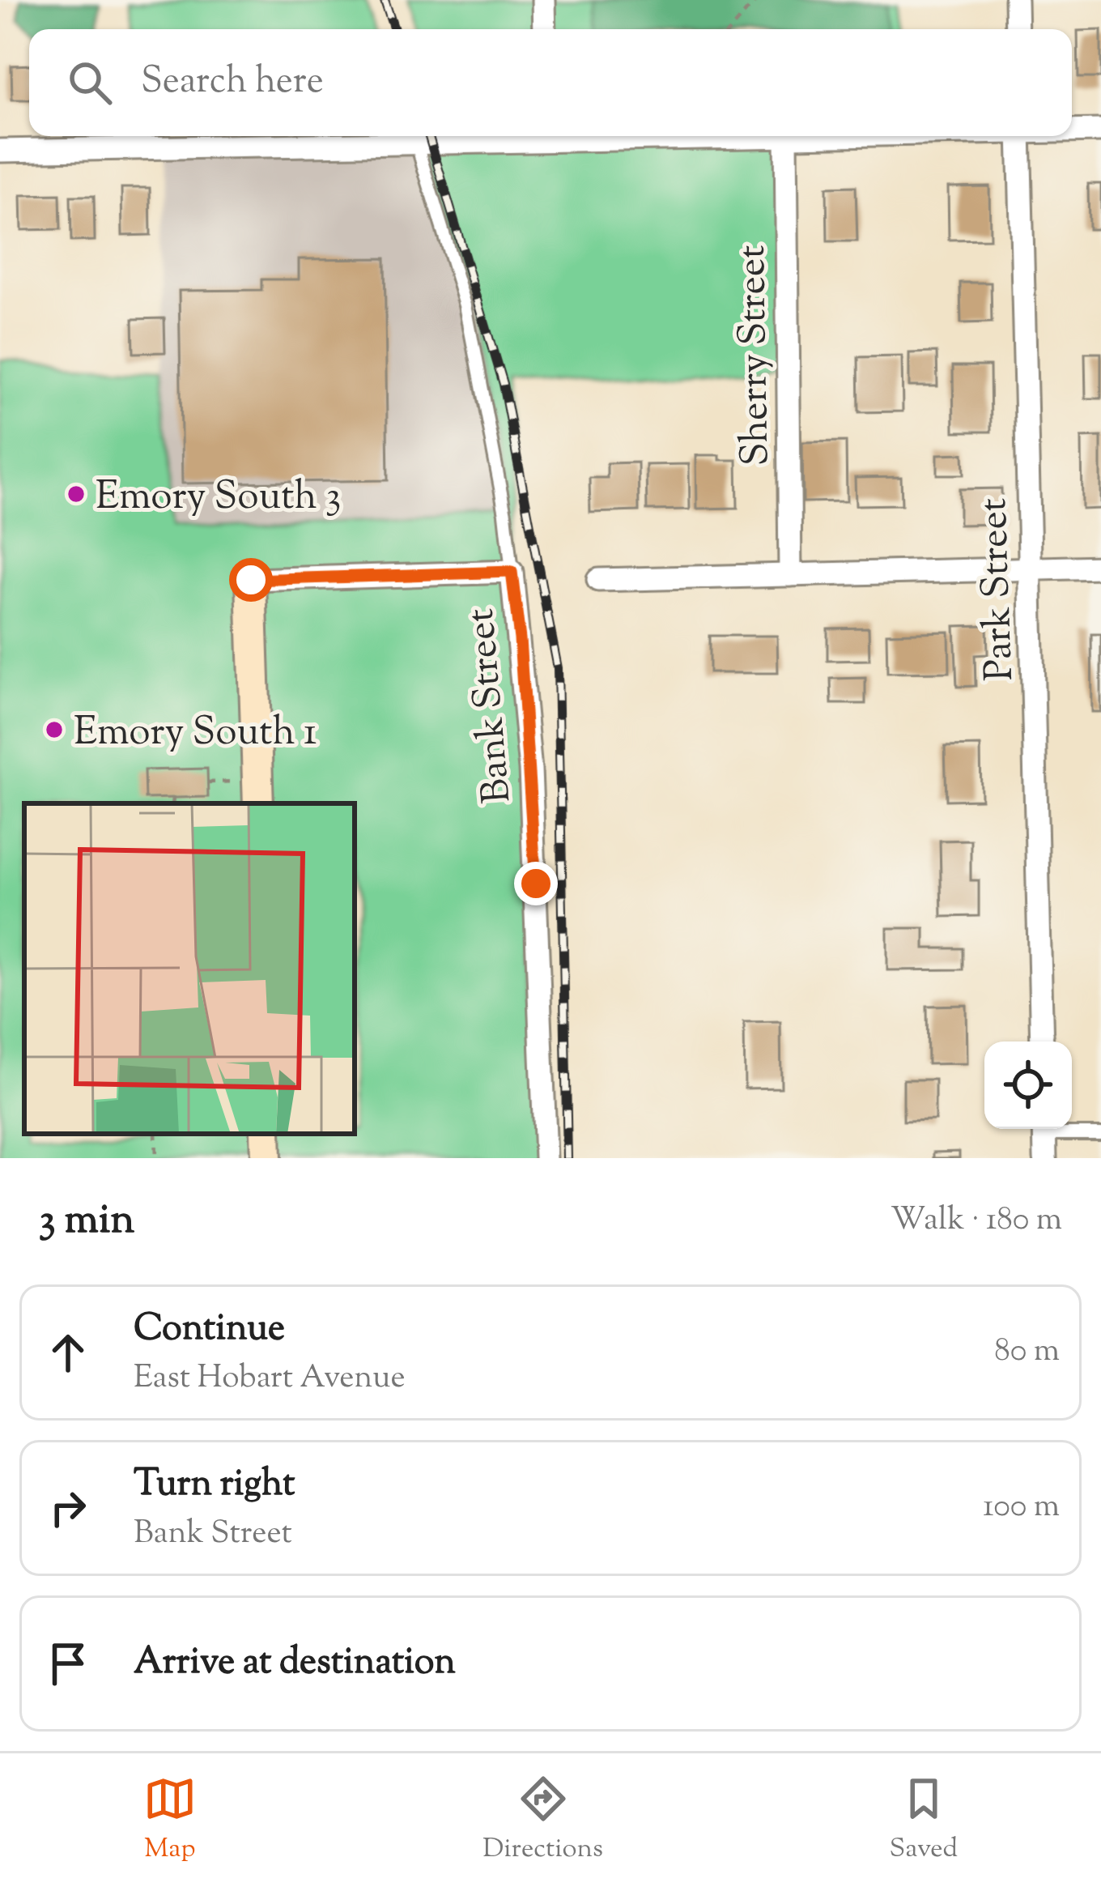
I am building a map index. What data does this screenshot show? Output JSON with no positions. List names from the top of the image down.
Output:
{
  "streets": {
    "street": ["Sherry Street", "Park Street", "Bank Street"]
  },
  "places": ["Emory South 3", "Emory South 1"],
  "page": {
    "search": "Search here",
    "heading": ["3 min", "Walk · 180 m"],
    "list": [
      ["Continue", "East Hobart Avenue", "80 m"],
      ["Turn right", "Bank Street", "100 m"],
      "Arrive at destination"
    ],
    "nav": ["Map", "Directions", "Saved"]
  }
}
